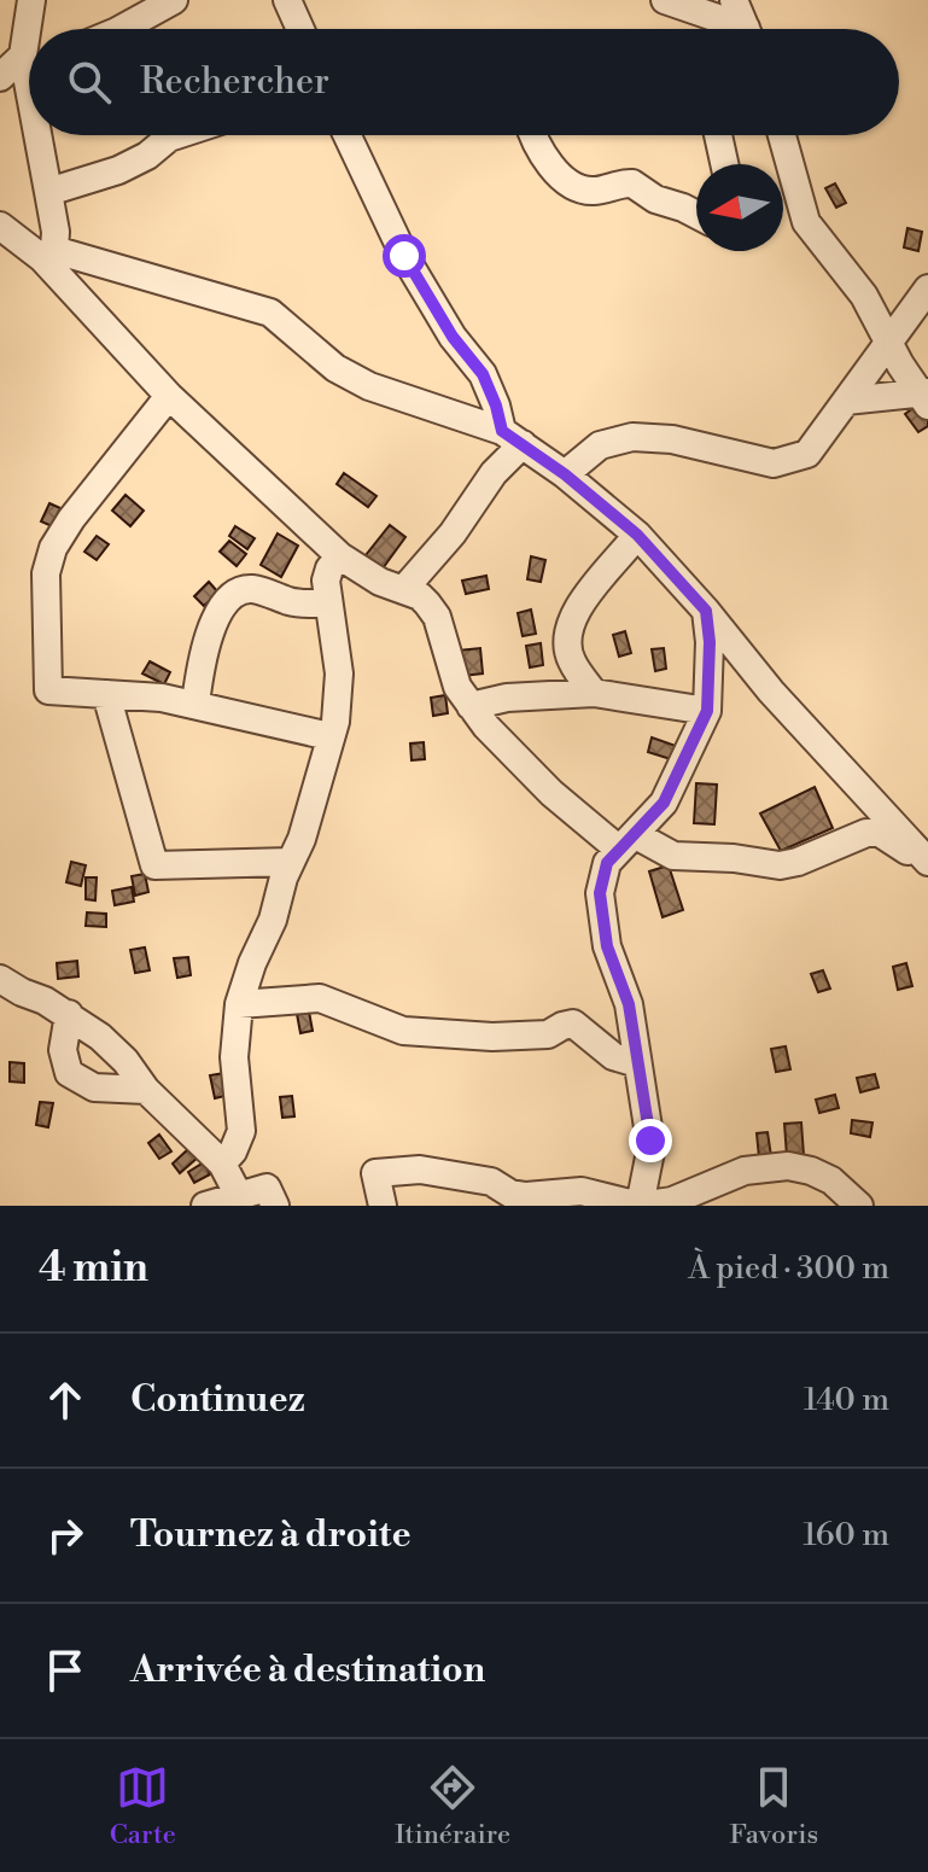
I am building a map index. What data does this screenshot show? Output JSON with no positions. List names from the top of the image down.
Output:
{
  "north": "left",
  "page": {
    "search": "Rechercher",
    "heading": ["4 min", "À pied · 300 m"],
    "list": [
      ["Continuez", "140 m"],
      ["Tournez à droite", "160 m"],
      "Arrivée à destination"
    ],
    "nav": ["Carte", "Itinéraire", "Favoris"]
  }
}
